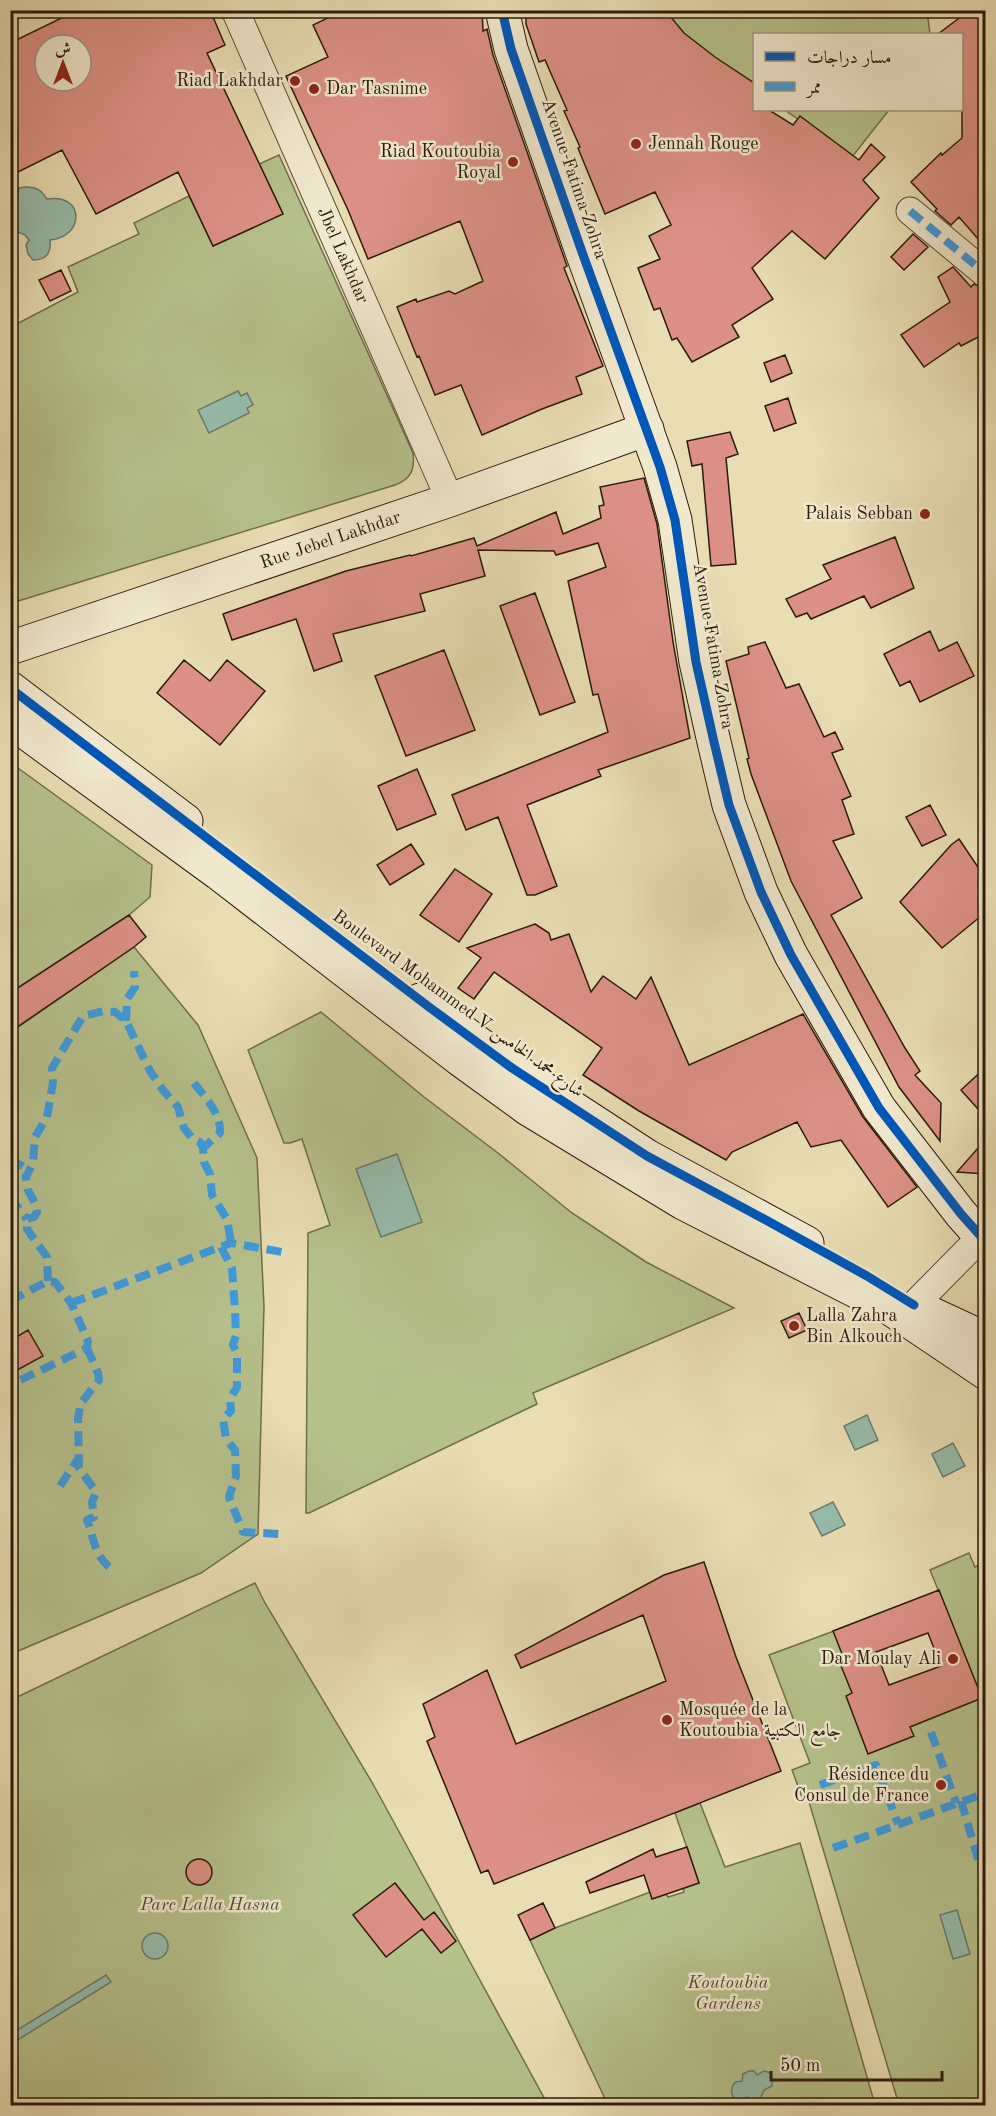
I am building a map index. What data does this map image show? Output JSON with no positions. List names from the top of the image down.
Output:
{
  "streets": {
    "main road": ["Avenue Fatima Zohra", "Rue Jebel Lakhdar", "Boulevard Mohammed V شارع محمد الخامس"],
    "street": ["Jbel Lakhdar"]
  },
  "crossings": [
    ["Avenue Fatima Zohra", "Rue Jebel Lakhdar"],
    ["Jbel Lakhdar", "Rue Jebel Lakhdar"]
  ],
  "parks": ["Parc Lalla Hasna", "Koutoubia Gardens"],
  "places": [
    "Riad Lakhdar",
    "Dar Tasnime",
    "Jennah Rouge",
    "Riad Koutoubia Royal",
    "Palais Sebban",
    "Lalla Zahra Bin Alkouch",
    "Dar Moulay Ali",
    "Mosquée de la Koutoubia جامع الكتبية",
    "Résidence du Consul de France"
  ],
  "legend": ["مسار دراجات", "ممر"],
  "scale_bar": "50 m",
  "north": "top"
}
